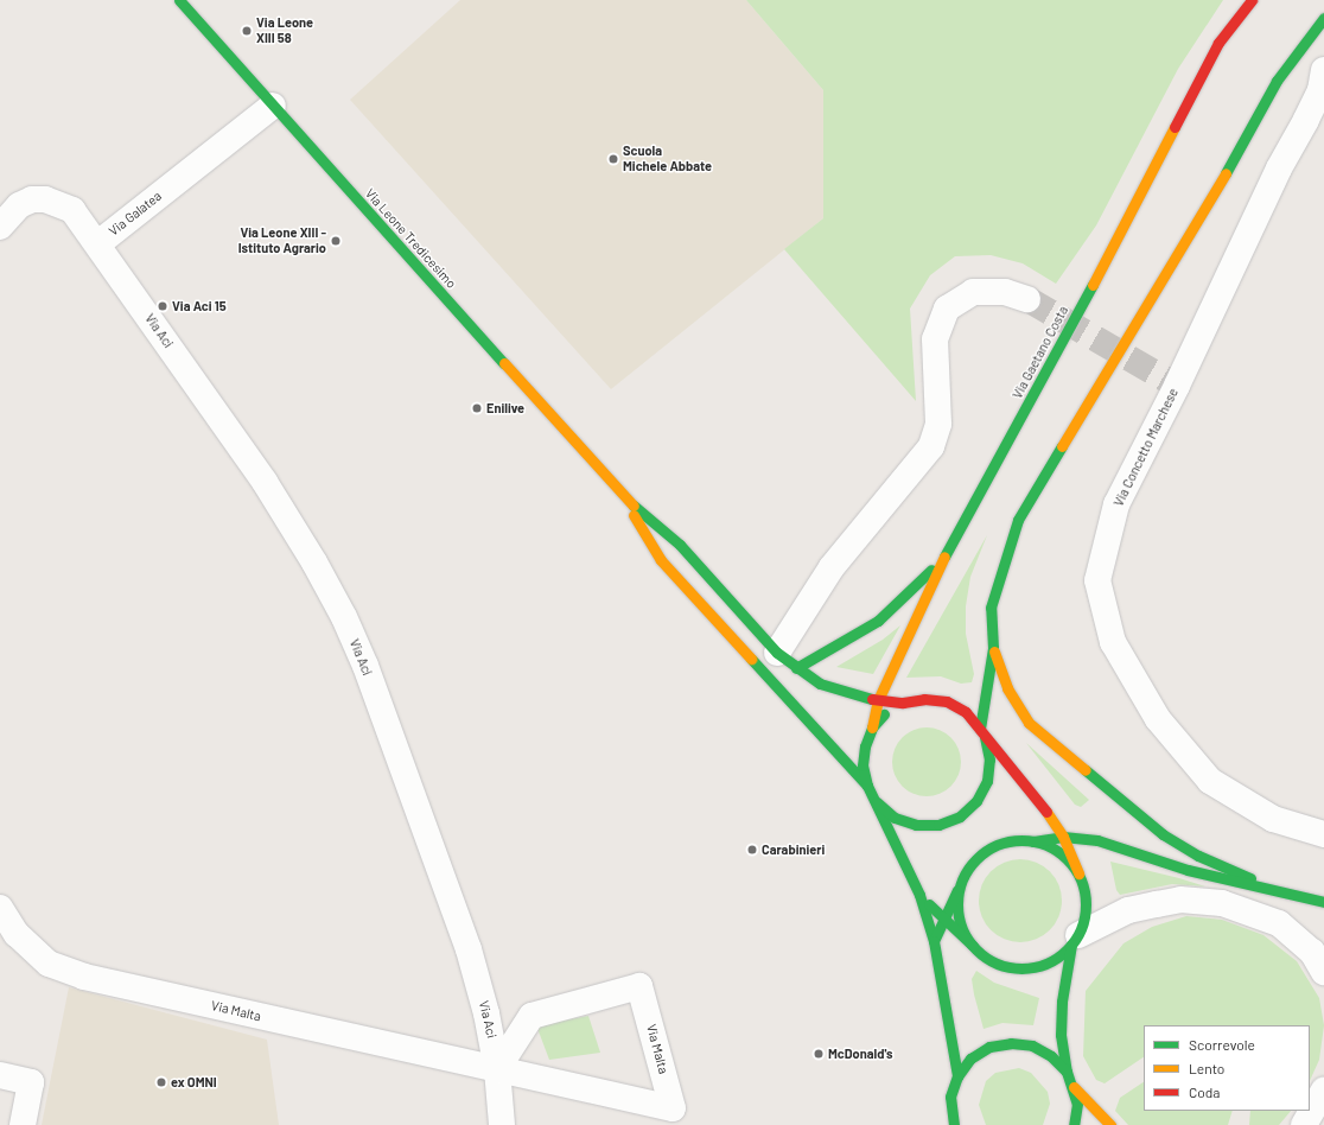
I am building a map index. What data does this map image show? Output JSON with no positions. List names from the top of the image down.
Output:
{
  "streets": {
    "main road": ["Via Leone Tredicesimo", "Via Gaetano Costa"],
    "street": [
      "Via Galatea",
      "Via Aci",
      "Via Concetto Marchese",
      "Via Malta"
    ]
  },
  "crossings": [
    ["Via Galatea", "Via Leone Tredicesimo"],
    ["Via Galatea", "Via Aci"],
    ["Via Aci", "Via Malta"]
  ],
  "places": [
    "Via Leone XIII 58",
    "Scuola Michele Abbate",
    "Via Leone XIII - Istituto Agrario",
    "Via Aci 15",
    "Enilive",
    "Carabinieri",
    "McDonald's",
    "ex OMNI"
  ],
  "legend": ["Scorrevole", "Lento", "Coda"]
}
